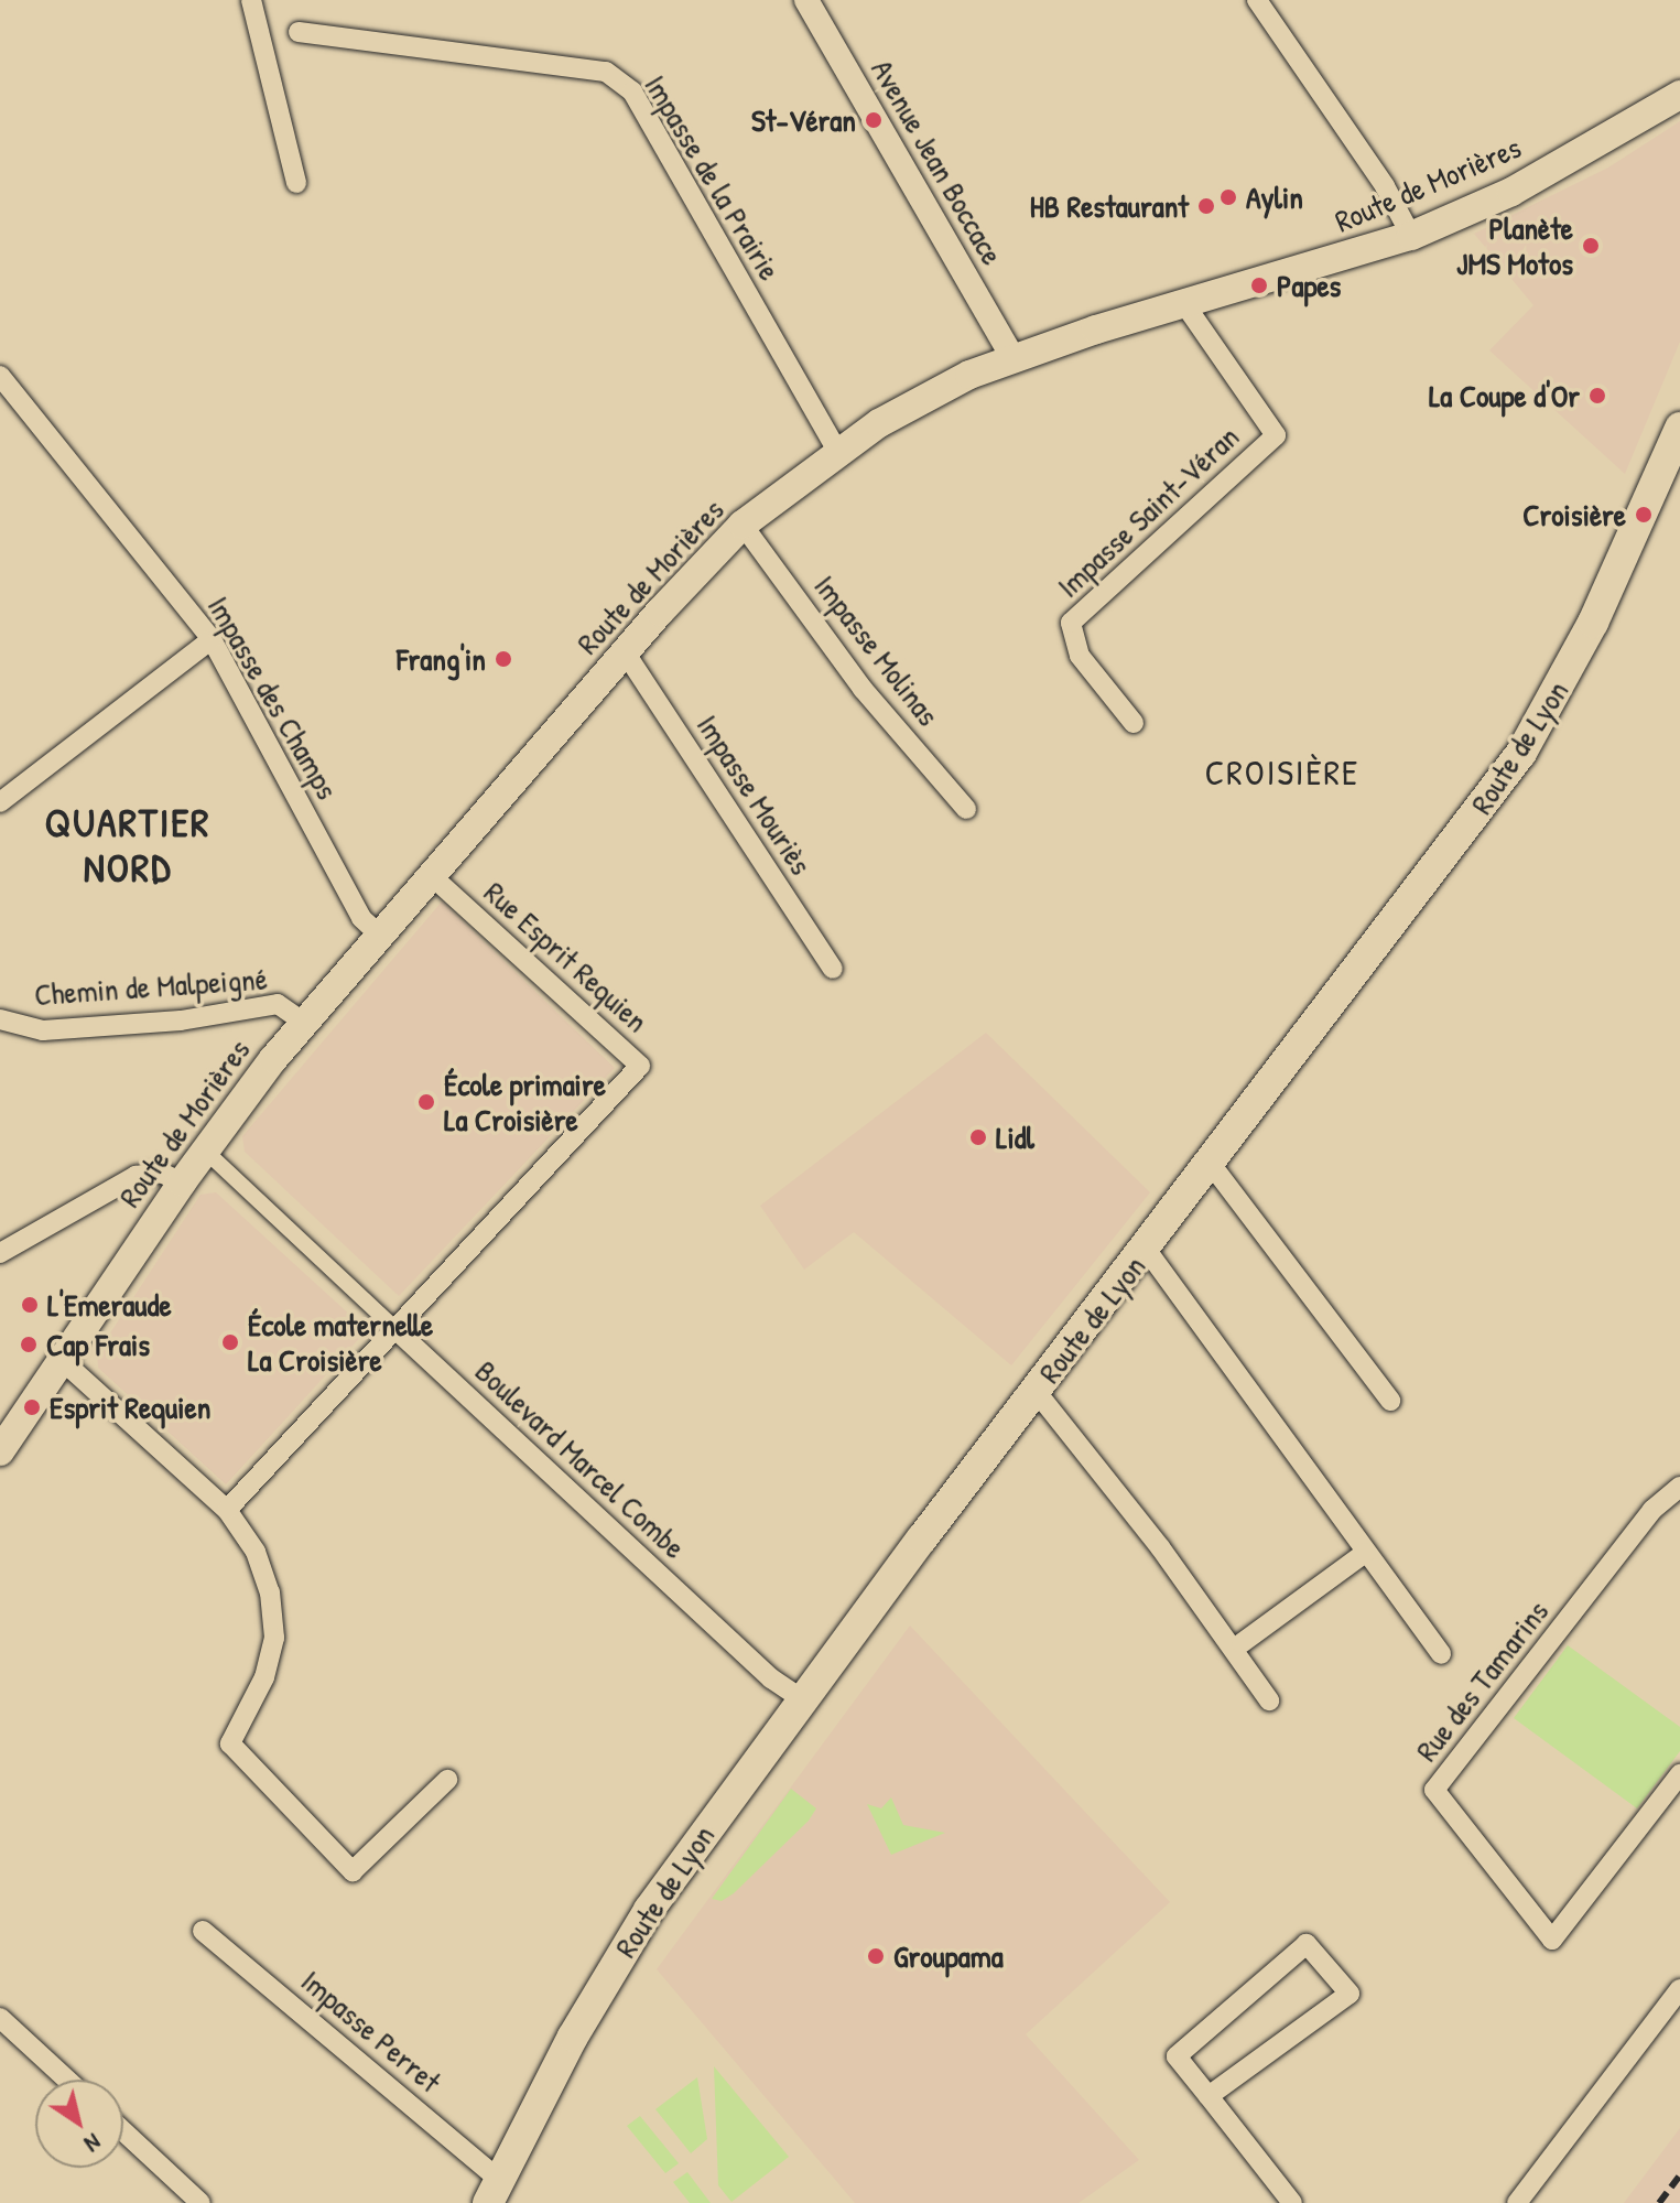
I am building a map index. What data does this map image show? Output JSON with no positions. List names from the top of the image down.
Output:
{
  "streets": {
    "main road": ["Route de Morières", "Route de Lyon"],
    "street": [
      "Avenue Jean Boccace",
      "Impasse de la Prairie",
      "Impasse Saint-Véran",
      "Impasse Molinas",
      "Impasse des Champs",
      "Impasse Mouriès",
      "Rue Esprit Requien",
      "Chemin de Malpeigné",
      "Boulevard Marcel Combe",
      "Rue des Tamarins",
      "Impasse Perret"
    ]
  },
  "crossings": [
    ["Avenue Jean Boccace", "Route de Morières"],
    ["Impasse de la Prairie", "Route de Morières"],
    ["Route de Morières", "Impasse Saint-Véran"],
    ["Route de Morières", "Impasse Molinas"],
    ["Route de Morières", "Impasse des Champs"],
    ["Route de Morières", "Impasse Mouriès"],
    ["Route de Morières", "Rue Esprit Requien"],
    ["Route de Morières", "Chemin de Malpeigné"],
    ["Route de Morières", "Boulevard Marcel Combe"],
    ["Route de Lyon", "Boulevard Marcel Combe"],
    ["Route de Lyon", "Impasse Perret"],
    ["Rue Esprit Requien", "Boulevard Marcel Combe"]
  ],
  "districts": ["CROISIÈRE", "QUARTIER NORD"],
  "places": [
    "St-Véran",
    "Aylin",
    "HB Restaurant",
    "Planète JMS Motos",
    "Papes",
    "La Coupe d'Or",
    "Croisière",
    "Frang'in",
    "École primaire La Croisière",
    "Lidl",
    "L'Emeraude",
    "École maternelle La Croisière",
    "Cap Frais",
    "Esprit Requien",
    "Groupama"
  ],
  "north": "bottom right"
}
